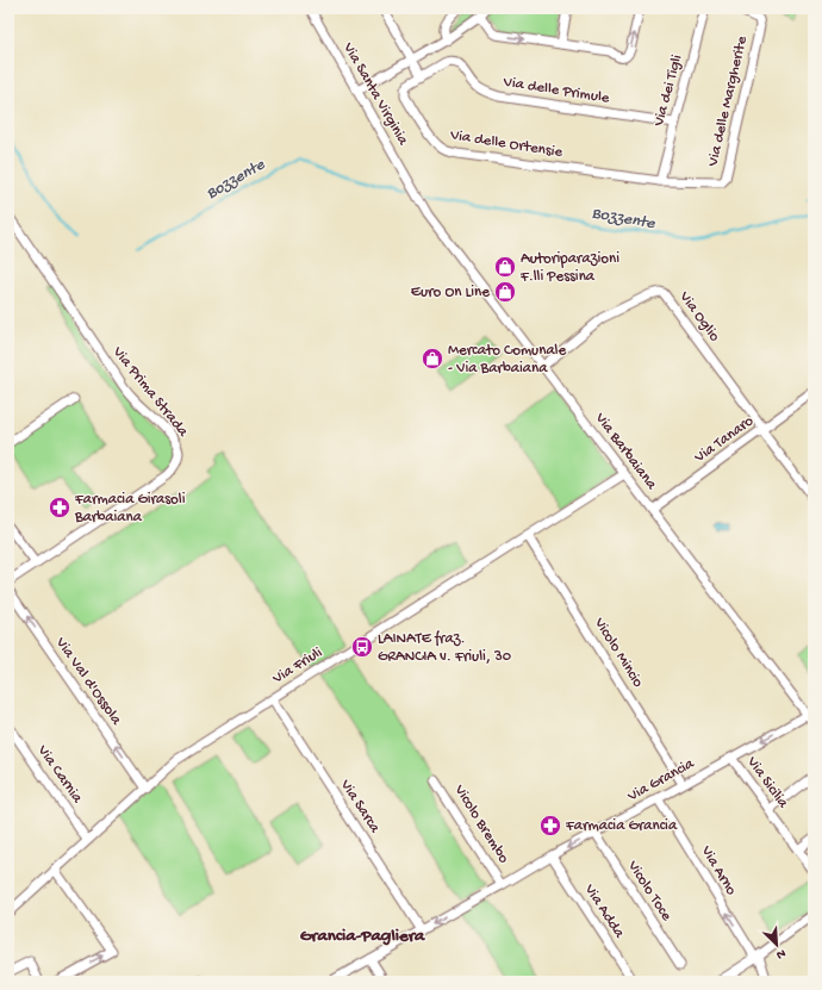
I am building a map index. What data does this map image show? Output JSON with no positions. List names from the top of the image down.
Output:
{
  "streets": {
    "street": [
      "Via delle Primule",
      "Via dei Tigli",
      "Via Santa Virginia",
      "Via delle Margherite",
      "Via delle Ortensie",
      "Via Oglio",
      "Via Prima Strada",
      "Via Tanaro",
      "Via Barbaiana",
      "Vicolo Mincio",
      "Via Friuli",
      "Via Val d'Ossola",
      "Via Carnia",
      "Via Grancia",
      "Via Sicilia",
      "Via Sarca",
      "Vicolo Brembo",
      "Via Arno",
      "Vicolo Toce",
      "Via Adda"
    ]
  },
  "crossings": [
    ["Via delle Primule", "Via dei Tigli"],
    ["Via delle Primule", "Via delle Ortensie"],
    ["Via dei Tigli", "Via delle Margherite"],
    ["Via dei Tigli", "Via delle Ortensie"],
    ["Via Santa Virginia", "Via Barbaiana"],
    ["Via delle Margherite", "Via delle Ortensie"],
    ["Via Oglio", "Via Tanaro"],
    ["Via Oglio", "Via Barbaiana"],
    ["Via Tanaro", "Via Barbaiana"],
    ["Via Barbaiana", "Via Friuli"],
    ["Via Barbaiana", "Via Grancia"],
    ["Vicolo Mincio", "Via Friuli"],
    ["Vicolo Mincio", "Via Grancia"],
    ["Via Friuli", "Via Val d'Ossola"],
    ["Via Friuli", "Via Carnia"],
    ["Via Friuli", "Via Sarca"],
    ["Via Grancia", "Via Sicilia"],
    ["Via Grancia", "Via Sarca"],
    ["Via Grancia", "Vicolo Brembo"],
    ["Via Grancia", "Via Arno"],
    ["Via Grancia", "Vicolo Toce"],
    ["Via Grancia", "Via Adda"]
  ],
  "one_way": ["Via Val d'Ossola", "Via Grancia", "Via Arno"],
  "districts": ["Grancia-Pagliera"],
  "water": ["Bozzente"],
  "places": {
    "shop": ["Autoriparazioni F.lli Pessina", "Euro On Line", "Mercato Comunale - Via Barbaiana"],
    "pharmacy": ["Farmacia Girasoli Barbaiana", "Farmacia Grancia"],
    "bus stop": ["LAINATE fraz. GRANCIA v. Friuli, 30"]
  },
  "north": "bottom right"
}
